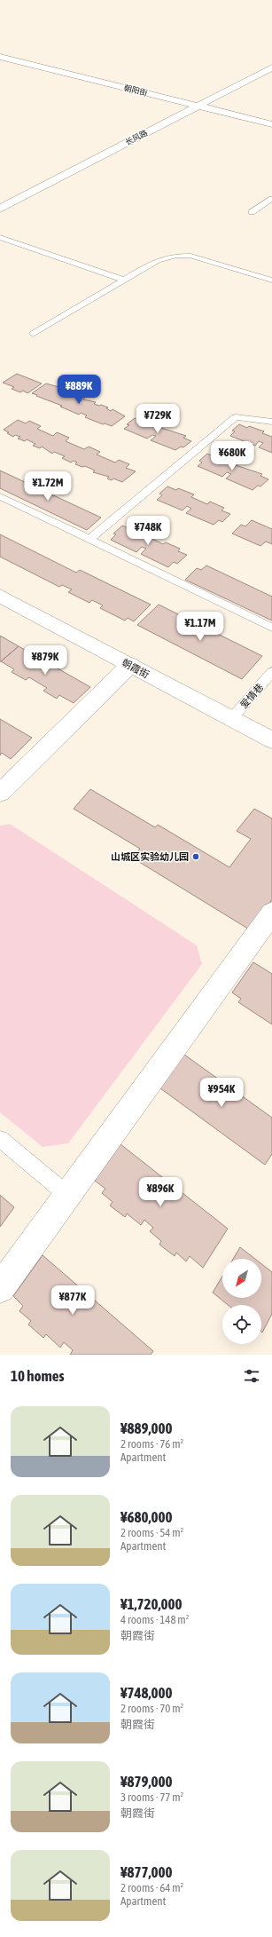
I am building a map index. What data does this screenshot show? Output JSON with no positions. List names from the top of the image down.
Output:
{
  "streets": {
    "main road": ["朝阳街", "长风路", "朝霞街"],
    "lane": ["爱情巷"]
  },
  "crossings": [
    ["朝阳街", "长风路"],
    ["朝霞街", "爱情巷"]
  ],
  "places": ["山城区实验幼儿园"],
  "north": "bottom left",
  "page": {
    "price": [
      "¥889K",
      "¥729K",
      "¥680K",
      "¥1.72M",
      "¥748K",
      "¥1.17M",
      "¥879K",
      "¥954K",
      "¥896K",
      "¥877K"
    ],
    "heading": "10 homes",
    "list": [
      {
        "name": "¥889,000",
        "note": "2 rooms · 76 m² · Apartment"
      },
      {
        "name": "¥680,000",
        "note": "2 rooms · 54 m² · Apartment"
      },
      {
        "name": "¥1,720,000",
        "note": "4 rooms · 148 m² · 朝霞街"
      },
      {
        "name": "¥748,000",
        "note": "2 rooms · 70 m² · 朝霞街"
      },
      {
        "name": "¥879,000",
        "note": "3 rooms · 77 m² · 朝霞街"
      },
      {
        "name": "¥877,000",
        "note": "2 rooms · 64 m² · Apartment"
      }
    ]
  }
}
